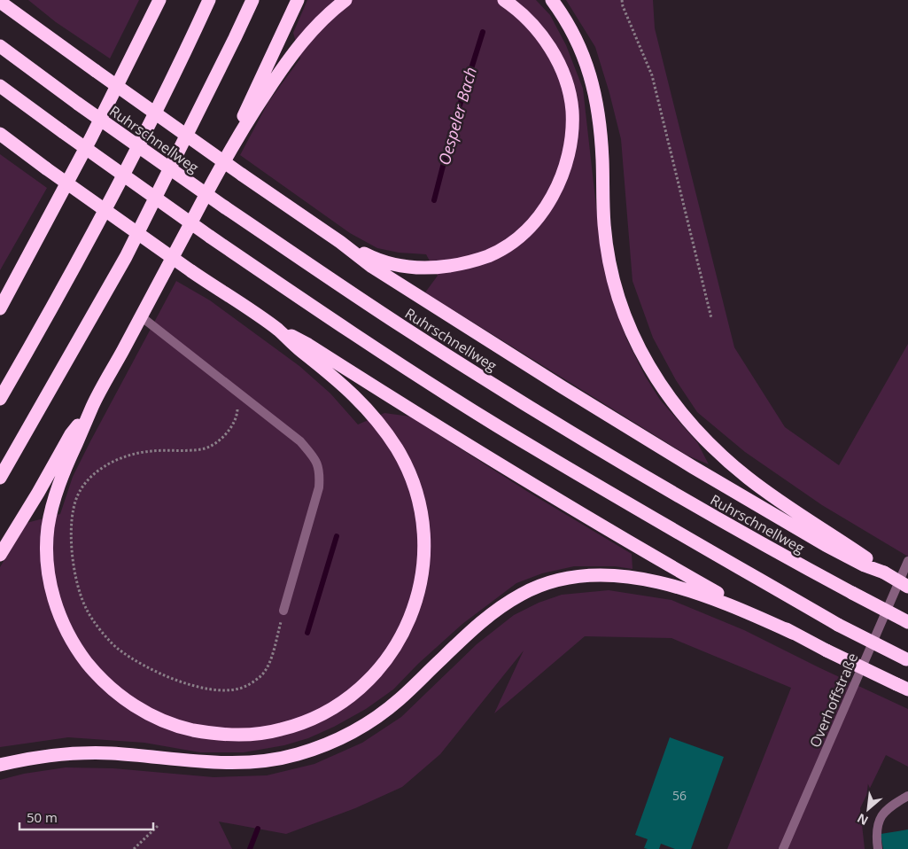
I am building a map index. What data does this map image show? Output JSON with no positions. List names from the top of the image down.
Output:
{
  "streets": {
    "highway": ["Ruhrschnellweg"],
    "street": ["Overhoffstraße"]
  },
  "water": ["Oespeler Bach"],
  "house_numbers": ["56"],
  "scale_bar": "50 m",
  "north": "bottom left"
}
